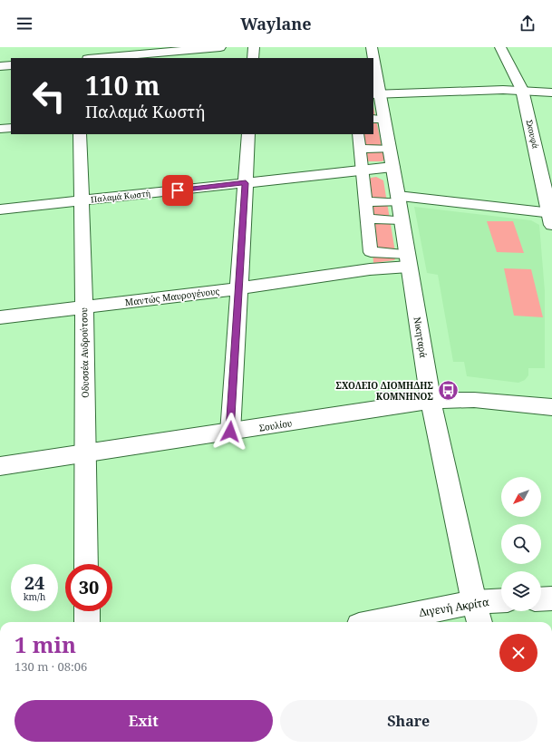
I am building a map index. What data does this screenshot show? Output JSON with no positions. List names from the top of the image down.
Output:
{
  "streets": {
    "street": [
      "Σκουφά",
      "Παλαμά Κωστή",
      "Μαντώς Μαυρογένους",
      "Νικηταρά",
      "Οδυσσέα Ανδρούτσου",
      "Σουλίου",
      "Διγενή Ακρίτα"
    ]
  },
  "crossings": [
    ["Παλαμά Κωστή", "Νικηταρά"],
    ["Παλαμά Κωστή", "Οδυσσέα Ανδρούτσου"],
    ["Μαντώς Μαυρογένους", "Νικηταρά"],
    ["Μαντώς Μαυρογένους", "Οδυσσέα Ανδρούτσου"],
    ["Νικηταρά", "Σουλίου"],
    ["Νικηταρά", "Διγενή Ακρίτα"],
    ["Οδυσσέα Ανδρούτσου", "Σουλίου"]
  ],
  "places": {
    "bus stop": ["ΣΧΟΛΕΙΟ ΔΙΟΜΗΔΗΣ ΚΟΜΝΗΝΟΣ"]
  },
  "north": "bottom left",
  "page": {
    "header": "Waylane",
    "turn": ["110 m", "Παλαμά Κωστή"],
    "speed": "24 km/h",
    "limit": "30",
    "heading": ["1 min", "130 m · 08:06"],
    "buttons": ["Exit", "Share"]
  }
}
